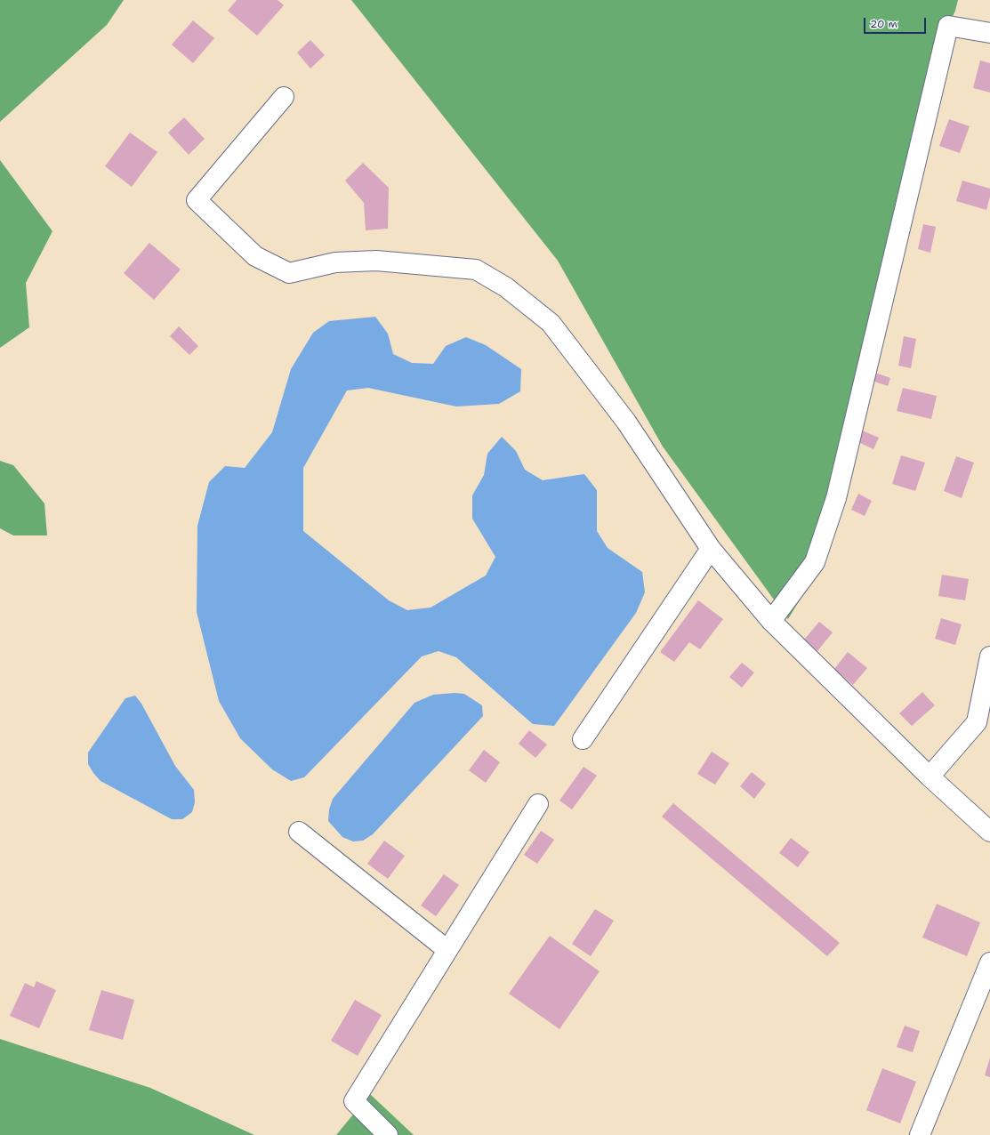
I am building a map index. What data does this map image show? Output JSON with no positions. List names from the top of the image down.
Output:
{
  "scale_bar": "20 m"
}
